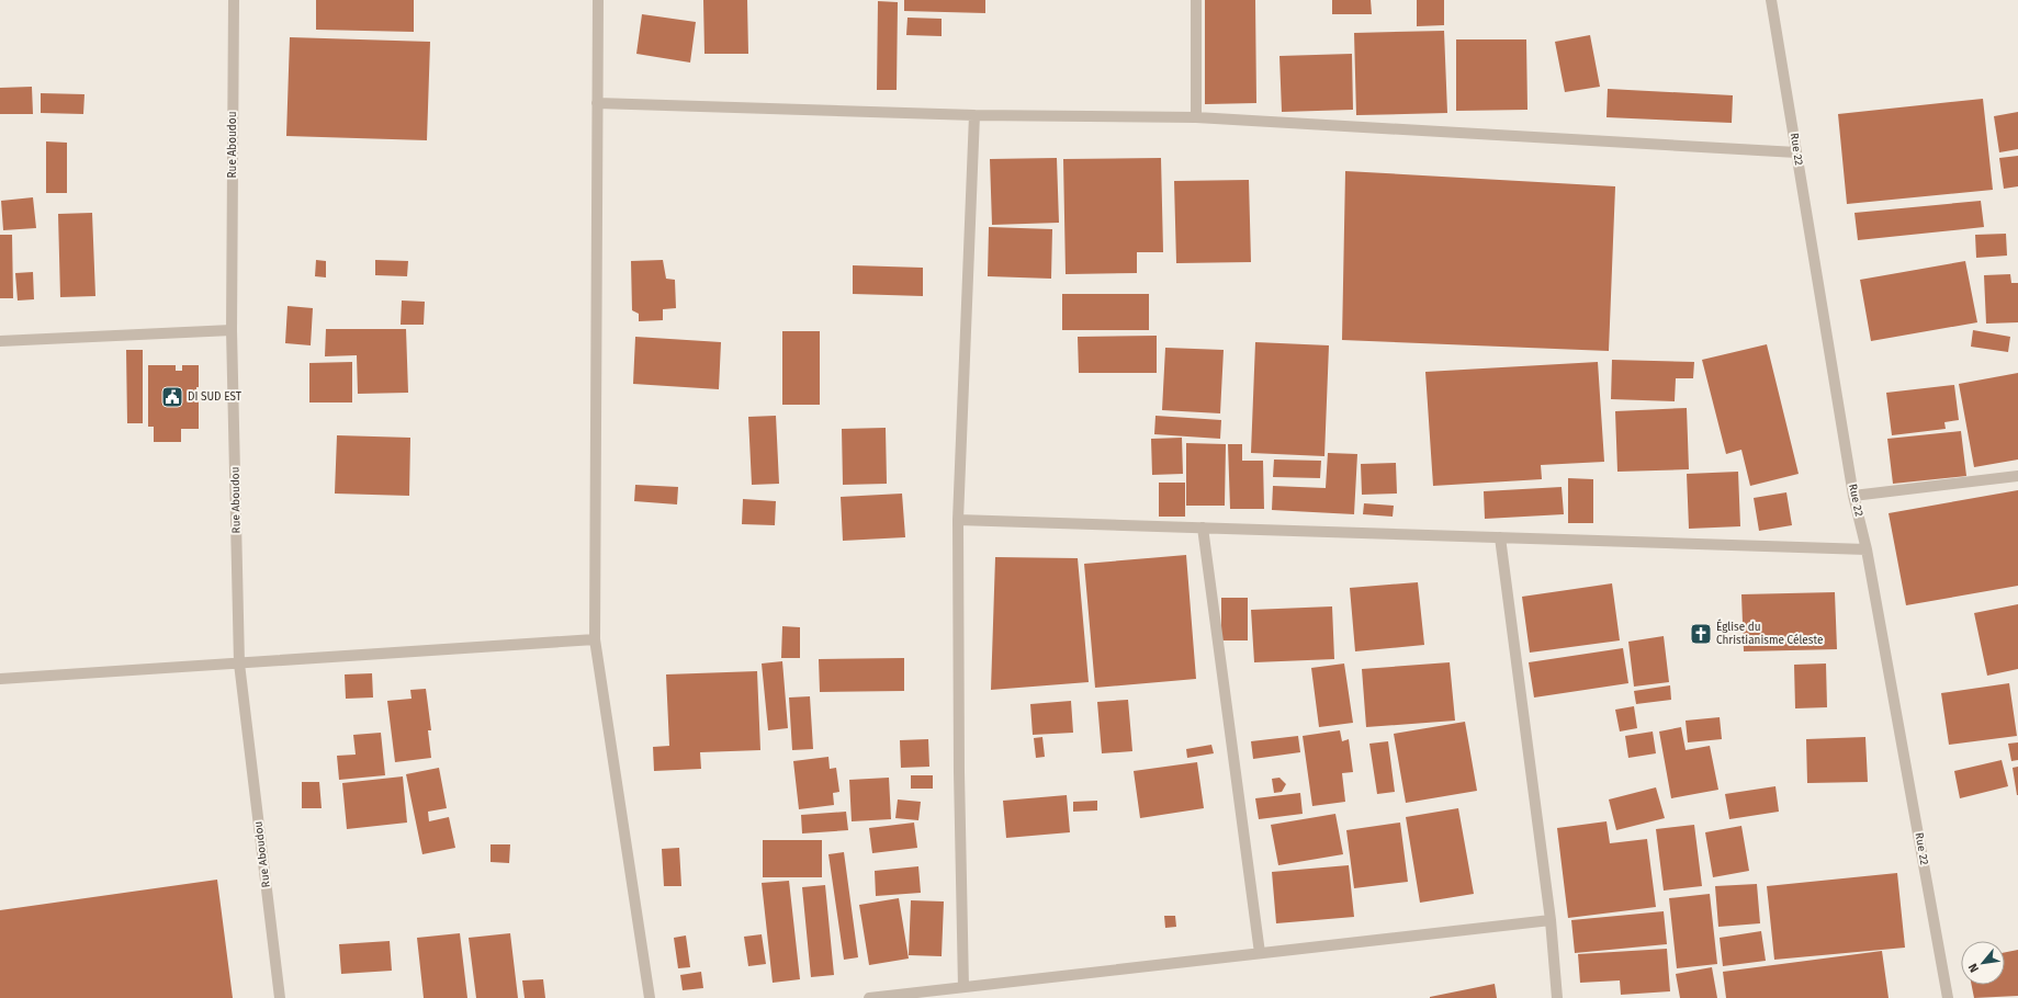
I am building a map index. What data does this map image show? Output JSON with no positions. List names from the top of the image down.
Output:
{
  "streets": {
    "street": ["Rue Aboudou", "Rue 22"]
  },
  "places": {
    "public building": ["DI SUD EST"],
    "church": ["Église du Christianisme Céleste"]
  },
  "north": "bottom left"
}
